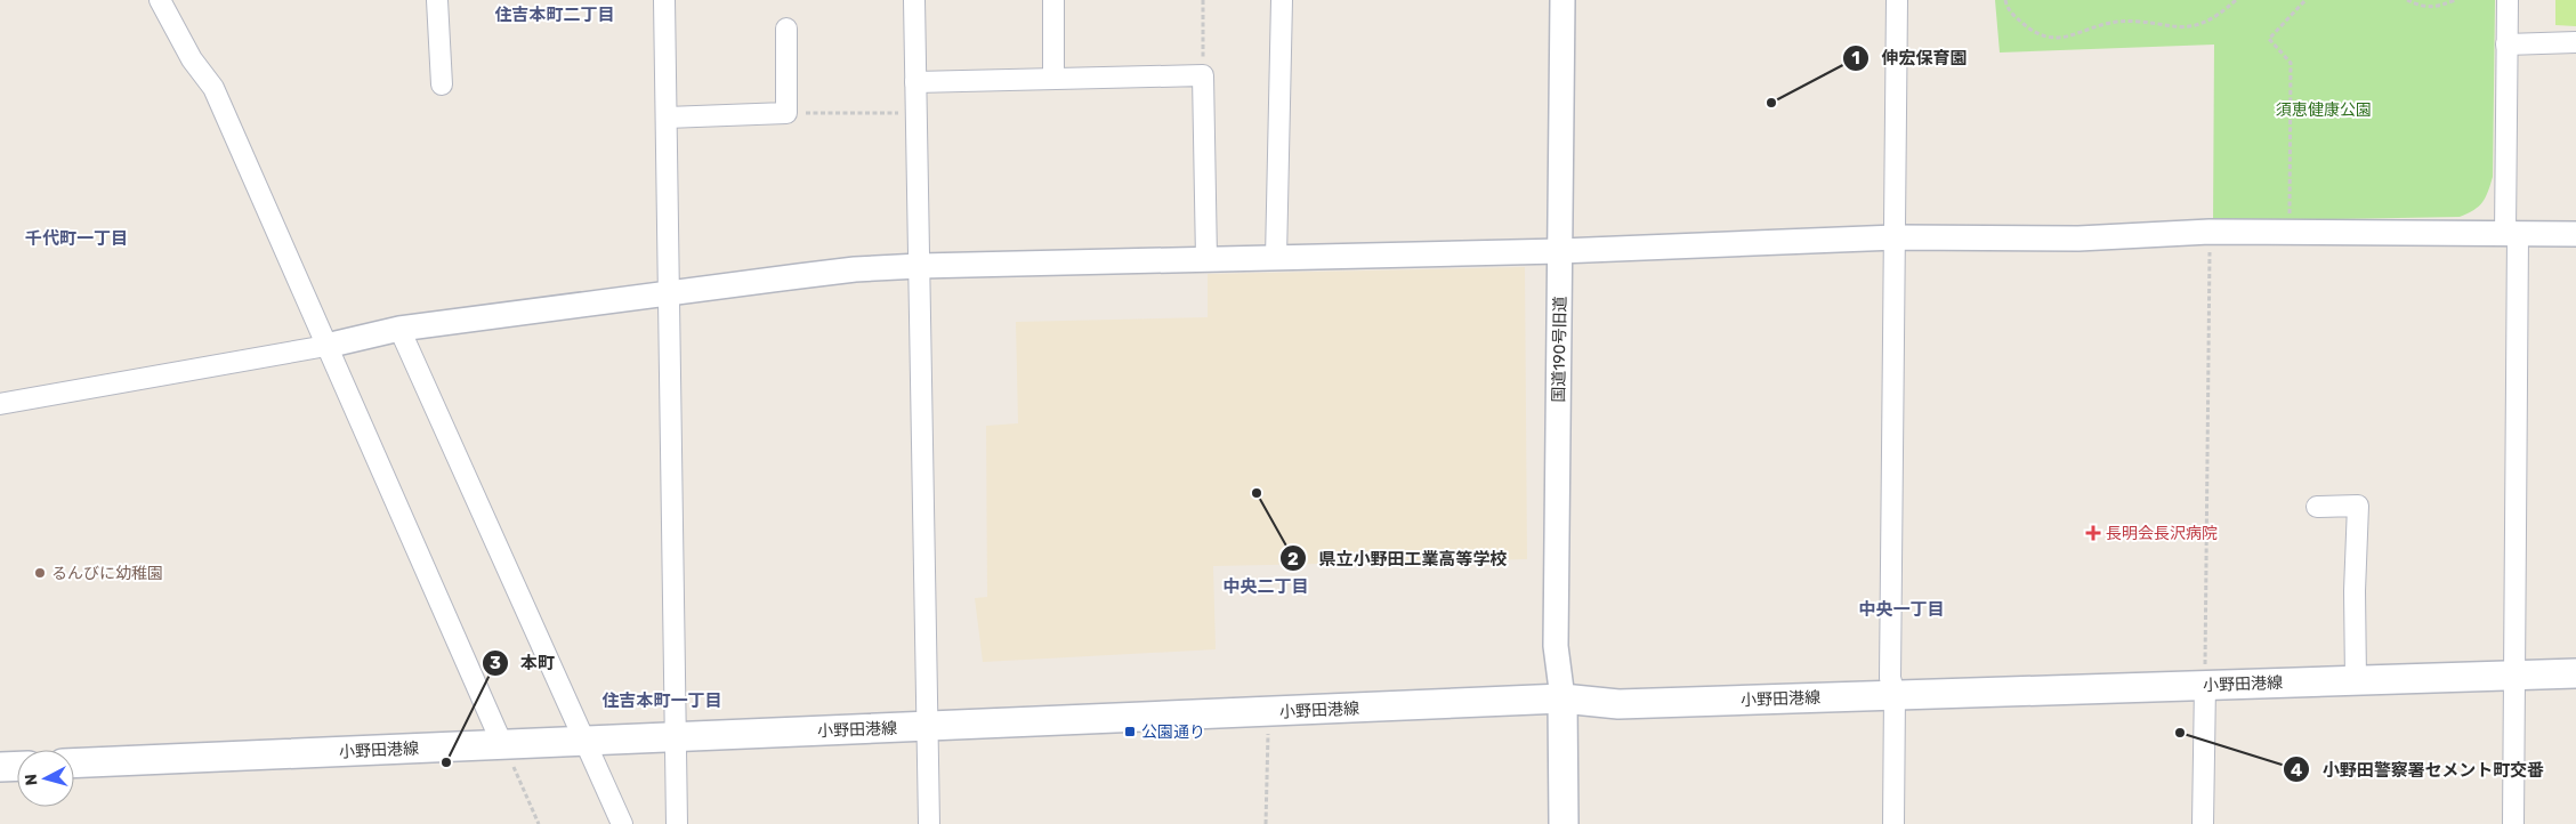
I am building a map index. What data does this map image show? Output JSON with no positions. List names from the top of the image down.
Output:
{
  "streets": {
    "main road": ["小野田港線"],
    "street": ["国道190号旧道"]
  },
  "crossings": [
    ["国道190号旧道", "小野田港線"]
  ],
  "districts": [
    "住吉本町二丁目",
    "千代町一丁目",
    "中央二丁目",
    "中央一丁目",
    "住吉本町一丁目"
  ],
  "parks": ["須恵健康公園"],
  "places": {
    "other": [
      "伸宏保育園",
      "県立小野田工業高等学校",
      "るんびに幼稚園",
      "小野田警察署セメント町交番",
      "本町"
    ],
    "health": ["長明会長沢病院"],
    "transit": ["公園通り"]
  },
  "north": "left"
}
